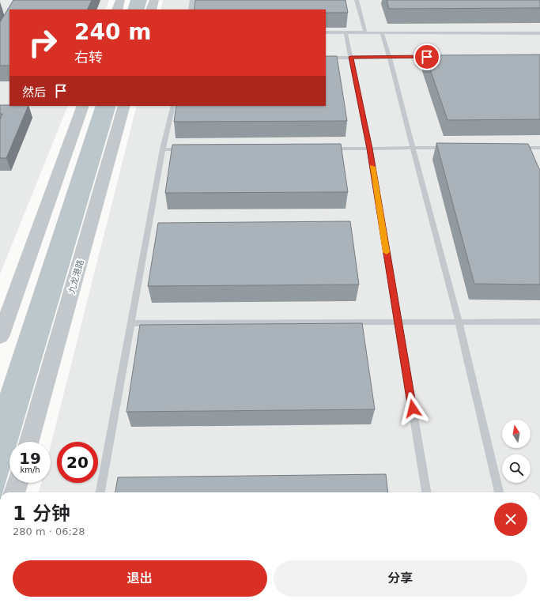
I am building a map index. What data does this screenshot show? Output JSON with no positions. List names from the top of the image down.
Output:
{
  "streets": {
    "street": ["九龙港路"]
  },
  "north": "top",
  "page": {
    "turn": ["240 m", "右转"],
    "then": "然后",
    "speed": "19 km/h",
    "limit": "20",
    "heading": ["1 分钟", "280 m · 06:28"],
    "buttons": ["退出", "分享"]
  }
}
